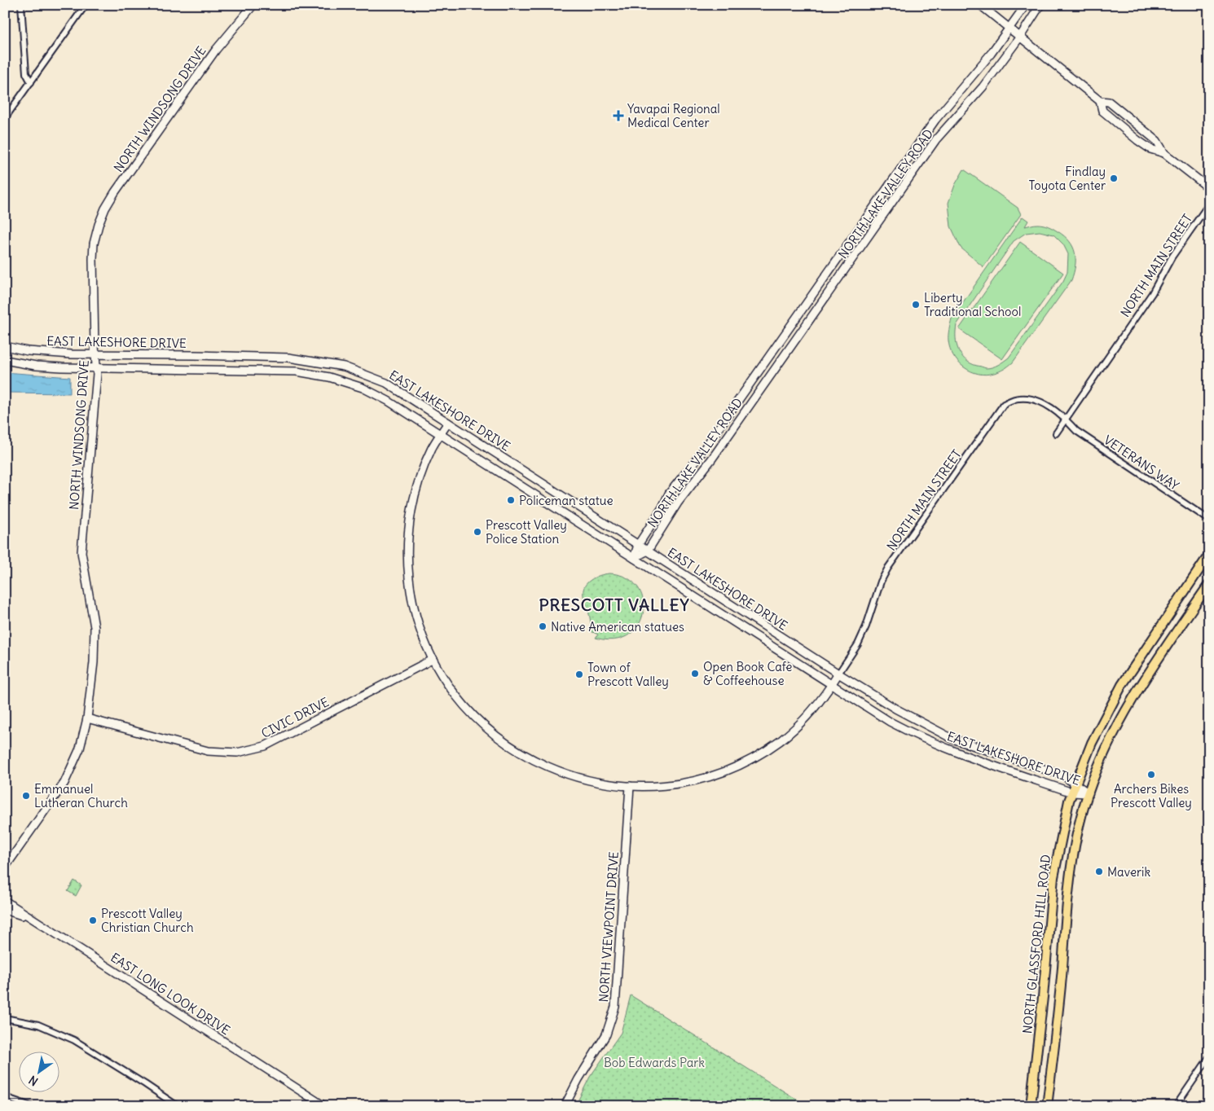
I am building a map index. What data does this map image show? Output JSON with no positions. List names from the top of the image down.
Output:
{
  "streets": {
    "main road": ["NORTH GLASSFORD HILL ROAD"],
    "street": [
      "NORTH WINDSONG DRIVE",
      "NORTH LAKE VALLEY ROAD",
      "NORTH MAIN STREET",
      "EAST LAKESHORE DRIVE",
      "VETERANS WAY",
      "CIVIC DRIVE",
      "NORTH VIEWPOINT DRIVE",
      "EAST LONG LOOK DRIVE"
    ]
  },
  "crossings": [
    ["NORTH WINDSONG DRIVE", "EAST LAKESHORE DRIVE"],
    ["NORTH WINDSONG DRIVE", "CIVIC DRIVE"],
    ["NORTH LAKE VALLEY ROAD", "EAST LAKESHORE DRIVE"],
    ["NORTH MAIN STREET", "EAST LAKESHORE DRIVE"],
    ["NORTH MAIN STREET", "VETERANS WAY"],
    ["EAST LAKESHORE DRIVE", "NORTH GLASSFORD HILL ROAD"]
  ],
  "districts": ["PRESCOTT VALLEY"],
  "parks": ["Bob Edwards Park"],
  "places": {
    "health": ["Yavapai Regional Medical Center"],
    "other": [
      "Findlay Toyota Center",
      "Liberty Traditional School",
      "Policeman statue",
      "Prescott Valley Police Station",
      "Native American statues",
      "Open Book Cafe & Coffeehouse",
      "Town of Prescott Valley",
      "Archers Bikes Prescott Valley",
      "Emmanuel Lutheran Church",
      "Maverik",
      "Prescott Valley Christian Church"
    ]
  },
  "north": "bottom left"
}
